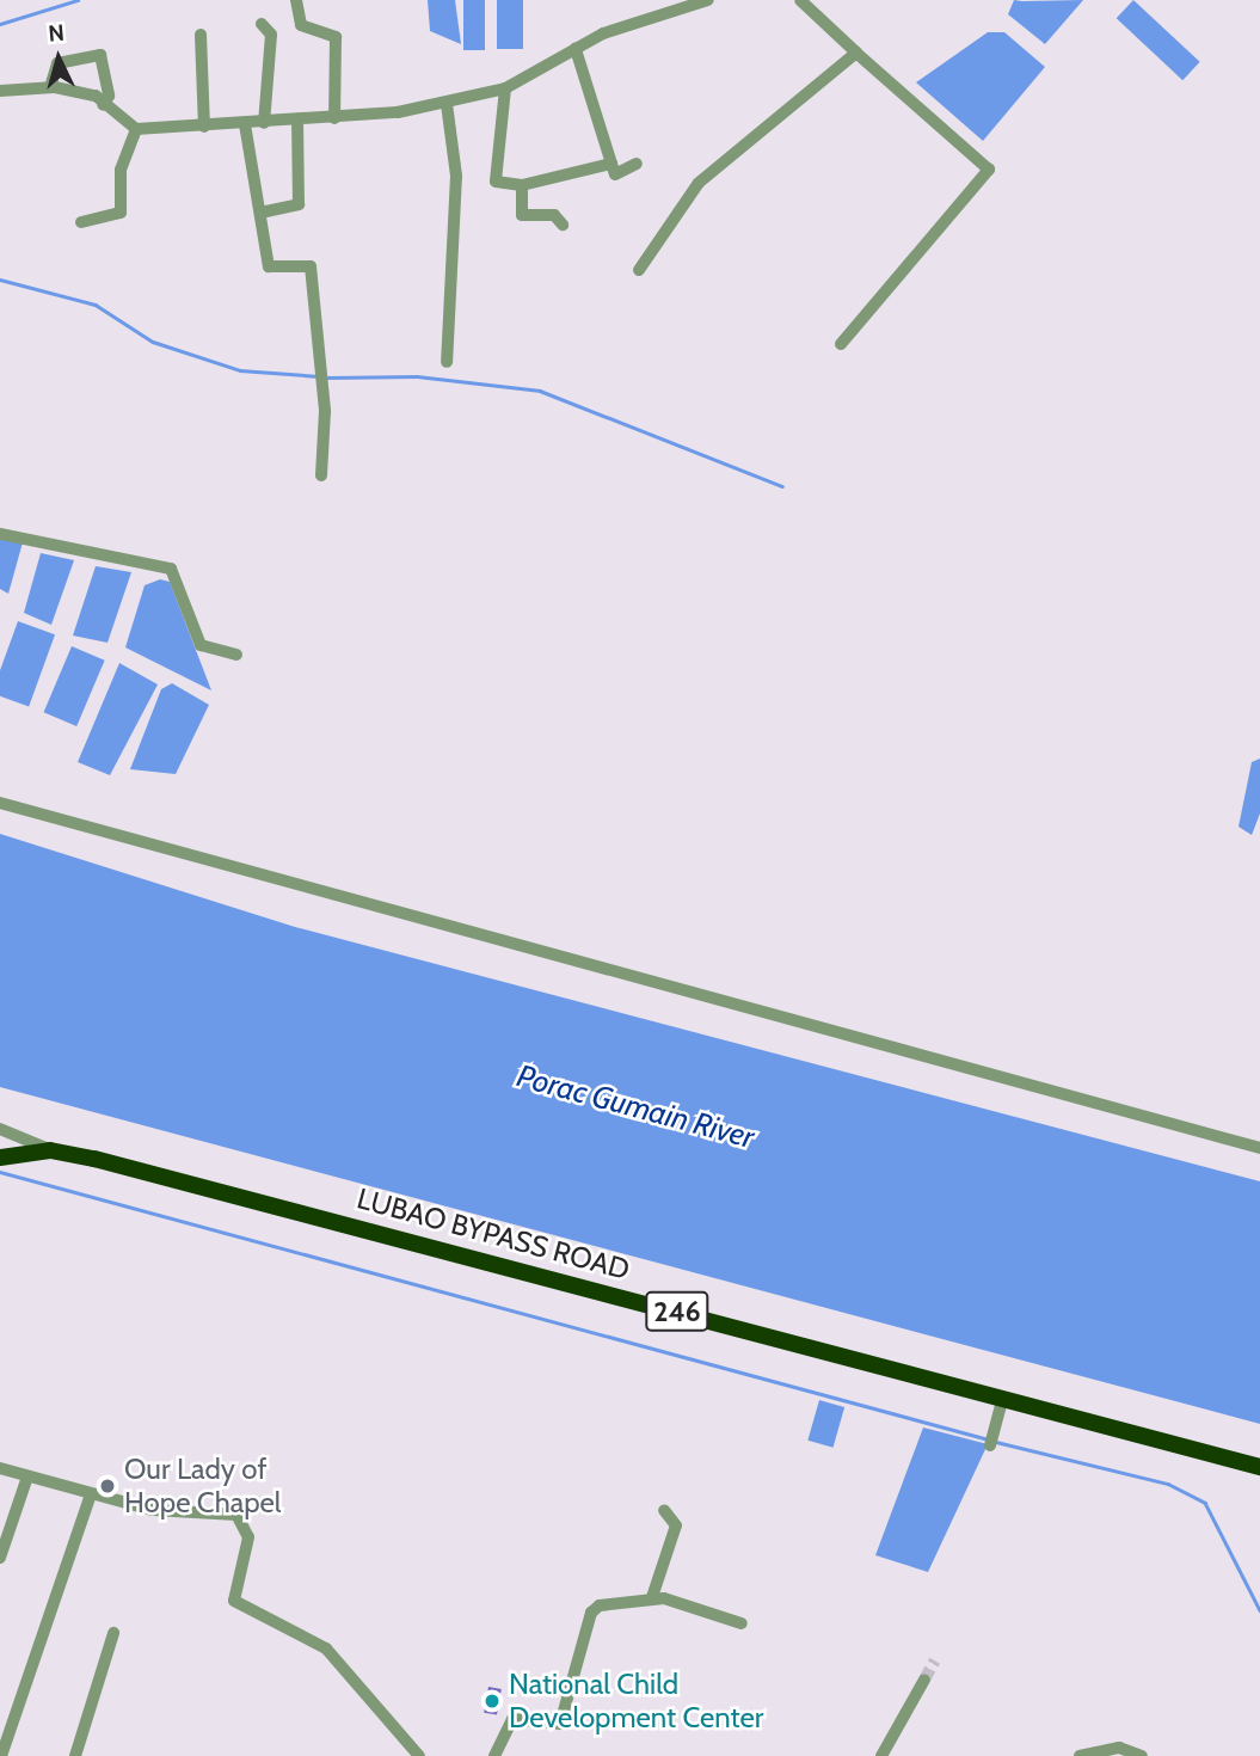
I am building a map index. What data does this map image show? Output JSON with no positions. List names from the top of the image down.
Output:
{
  "streets": {
    "highway": ["LUBAO BYPASS ROAD", "246"]
  },
  "water": ["Porac Gumain River"],
  "places": ["Our Lady of Hope Chapel", "National Child Development Center"],
  "north": "top"
}
